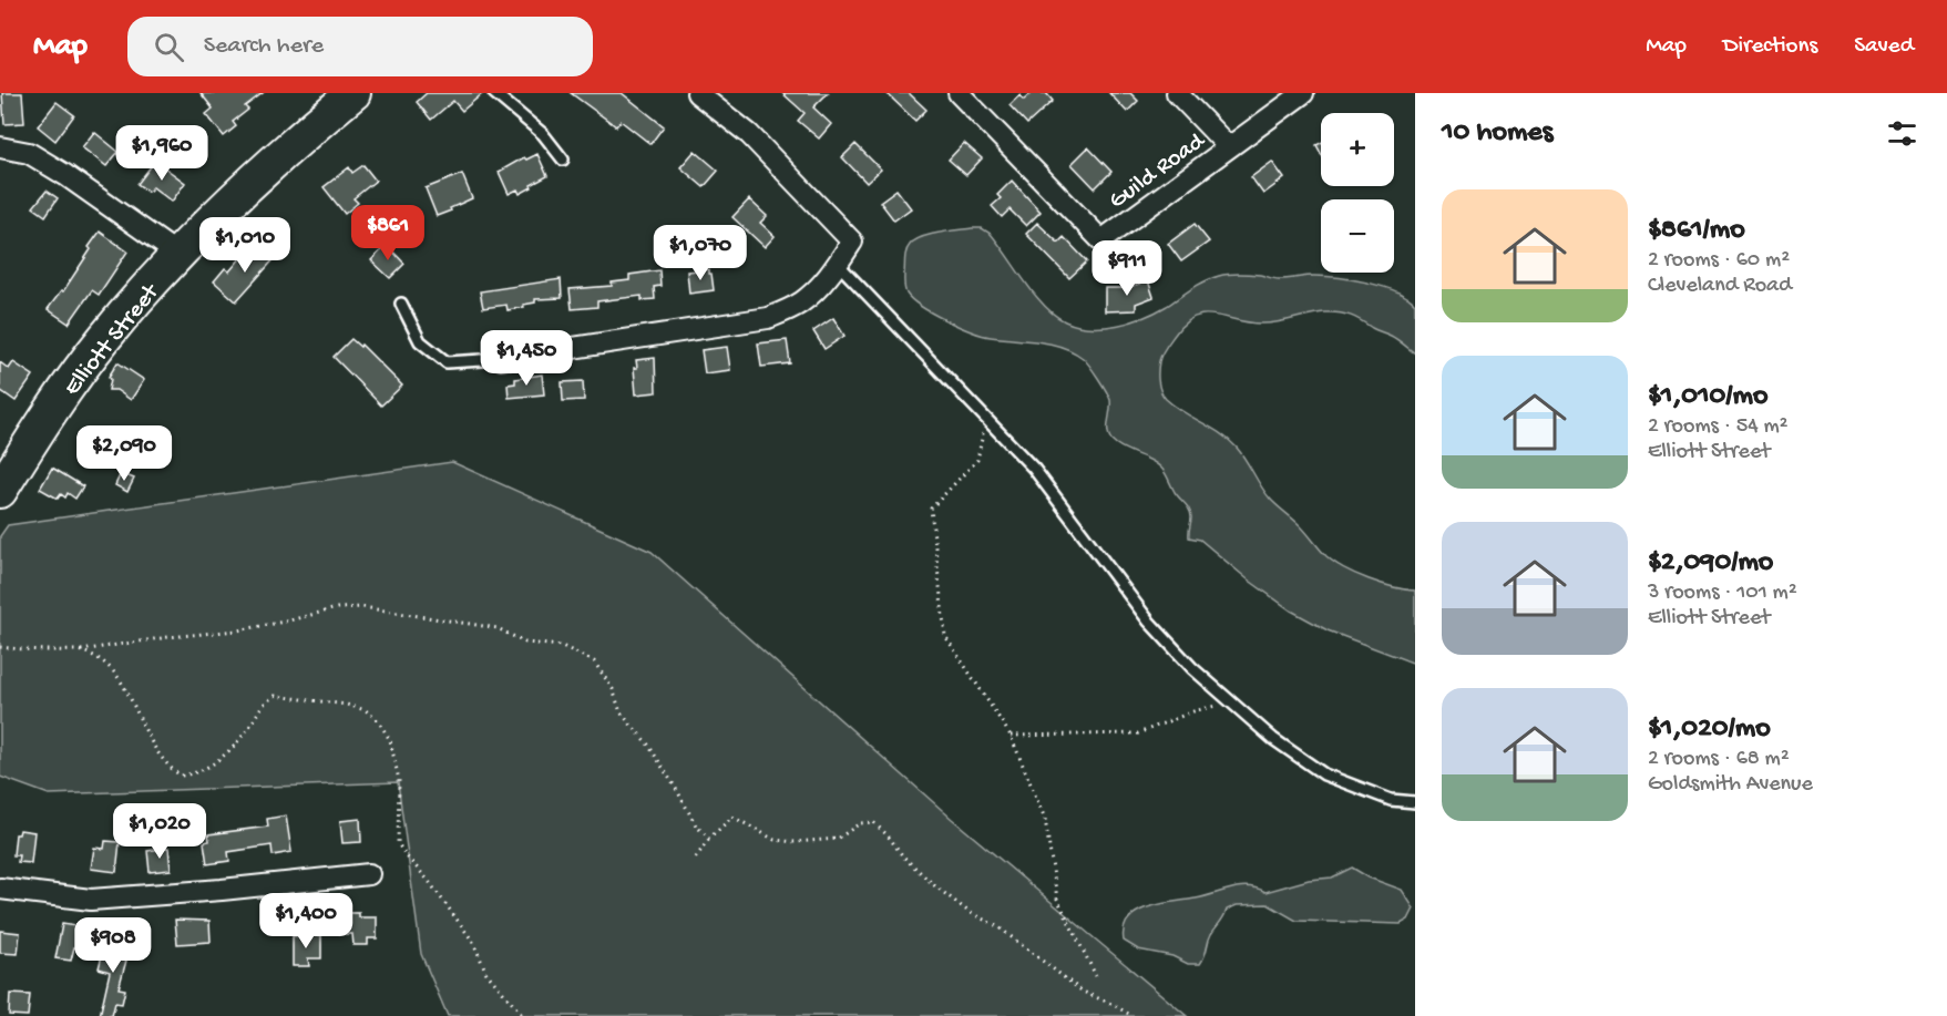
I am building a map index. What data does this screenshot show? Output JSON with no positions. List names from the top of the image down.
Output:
{
  "streets": {
    "main road": ["Elliott Street"],
    "street": ["Guild Road"]
  },
  "page": {
    "header": "Map",
    "search": "Search here",
    "nav": ["Map", "Directions", "Saved"],
    "heading": "10 homes",
    "map_buttons": ["+", "−"],
    "price": [
      "$1,960",
      "$861",
      "$1,010",
      "$1,070",
      "$911",
      "$1,450",
      "$2,090",
      "$1,020",
      "$1,400",
      "$908"
    ],
    "list": [
      {
        "name": "$861/mo",
        "note": "2 rooms · 60 m² · Cleveland Road"
      },
      {
        "name": "$1,010/mo",
        "note": "2 rooms · 54 m² · Elliott Street"
      },
      {
        "name": "$2,090/mo",
        "note": "3 rooms · 101 m² · Elliott Street"
      },
      {
        "name": "$1,020/mo",
        "note": "2 rooms · 68 m² · Goldsmith Avenue"
      }
    ]
  }
}
